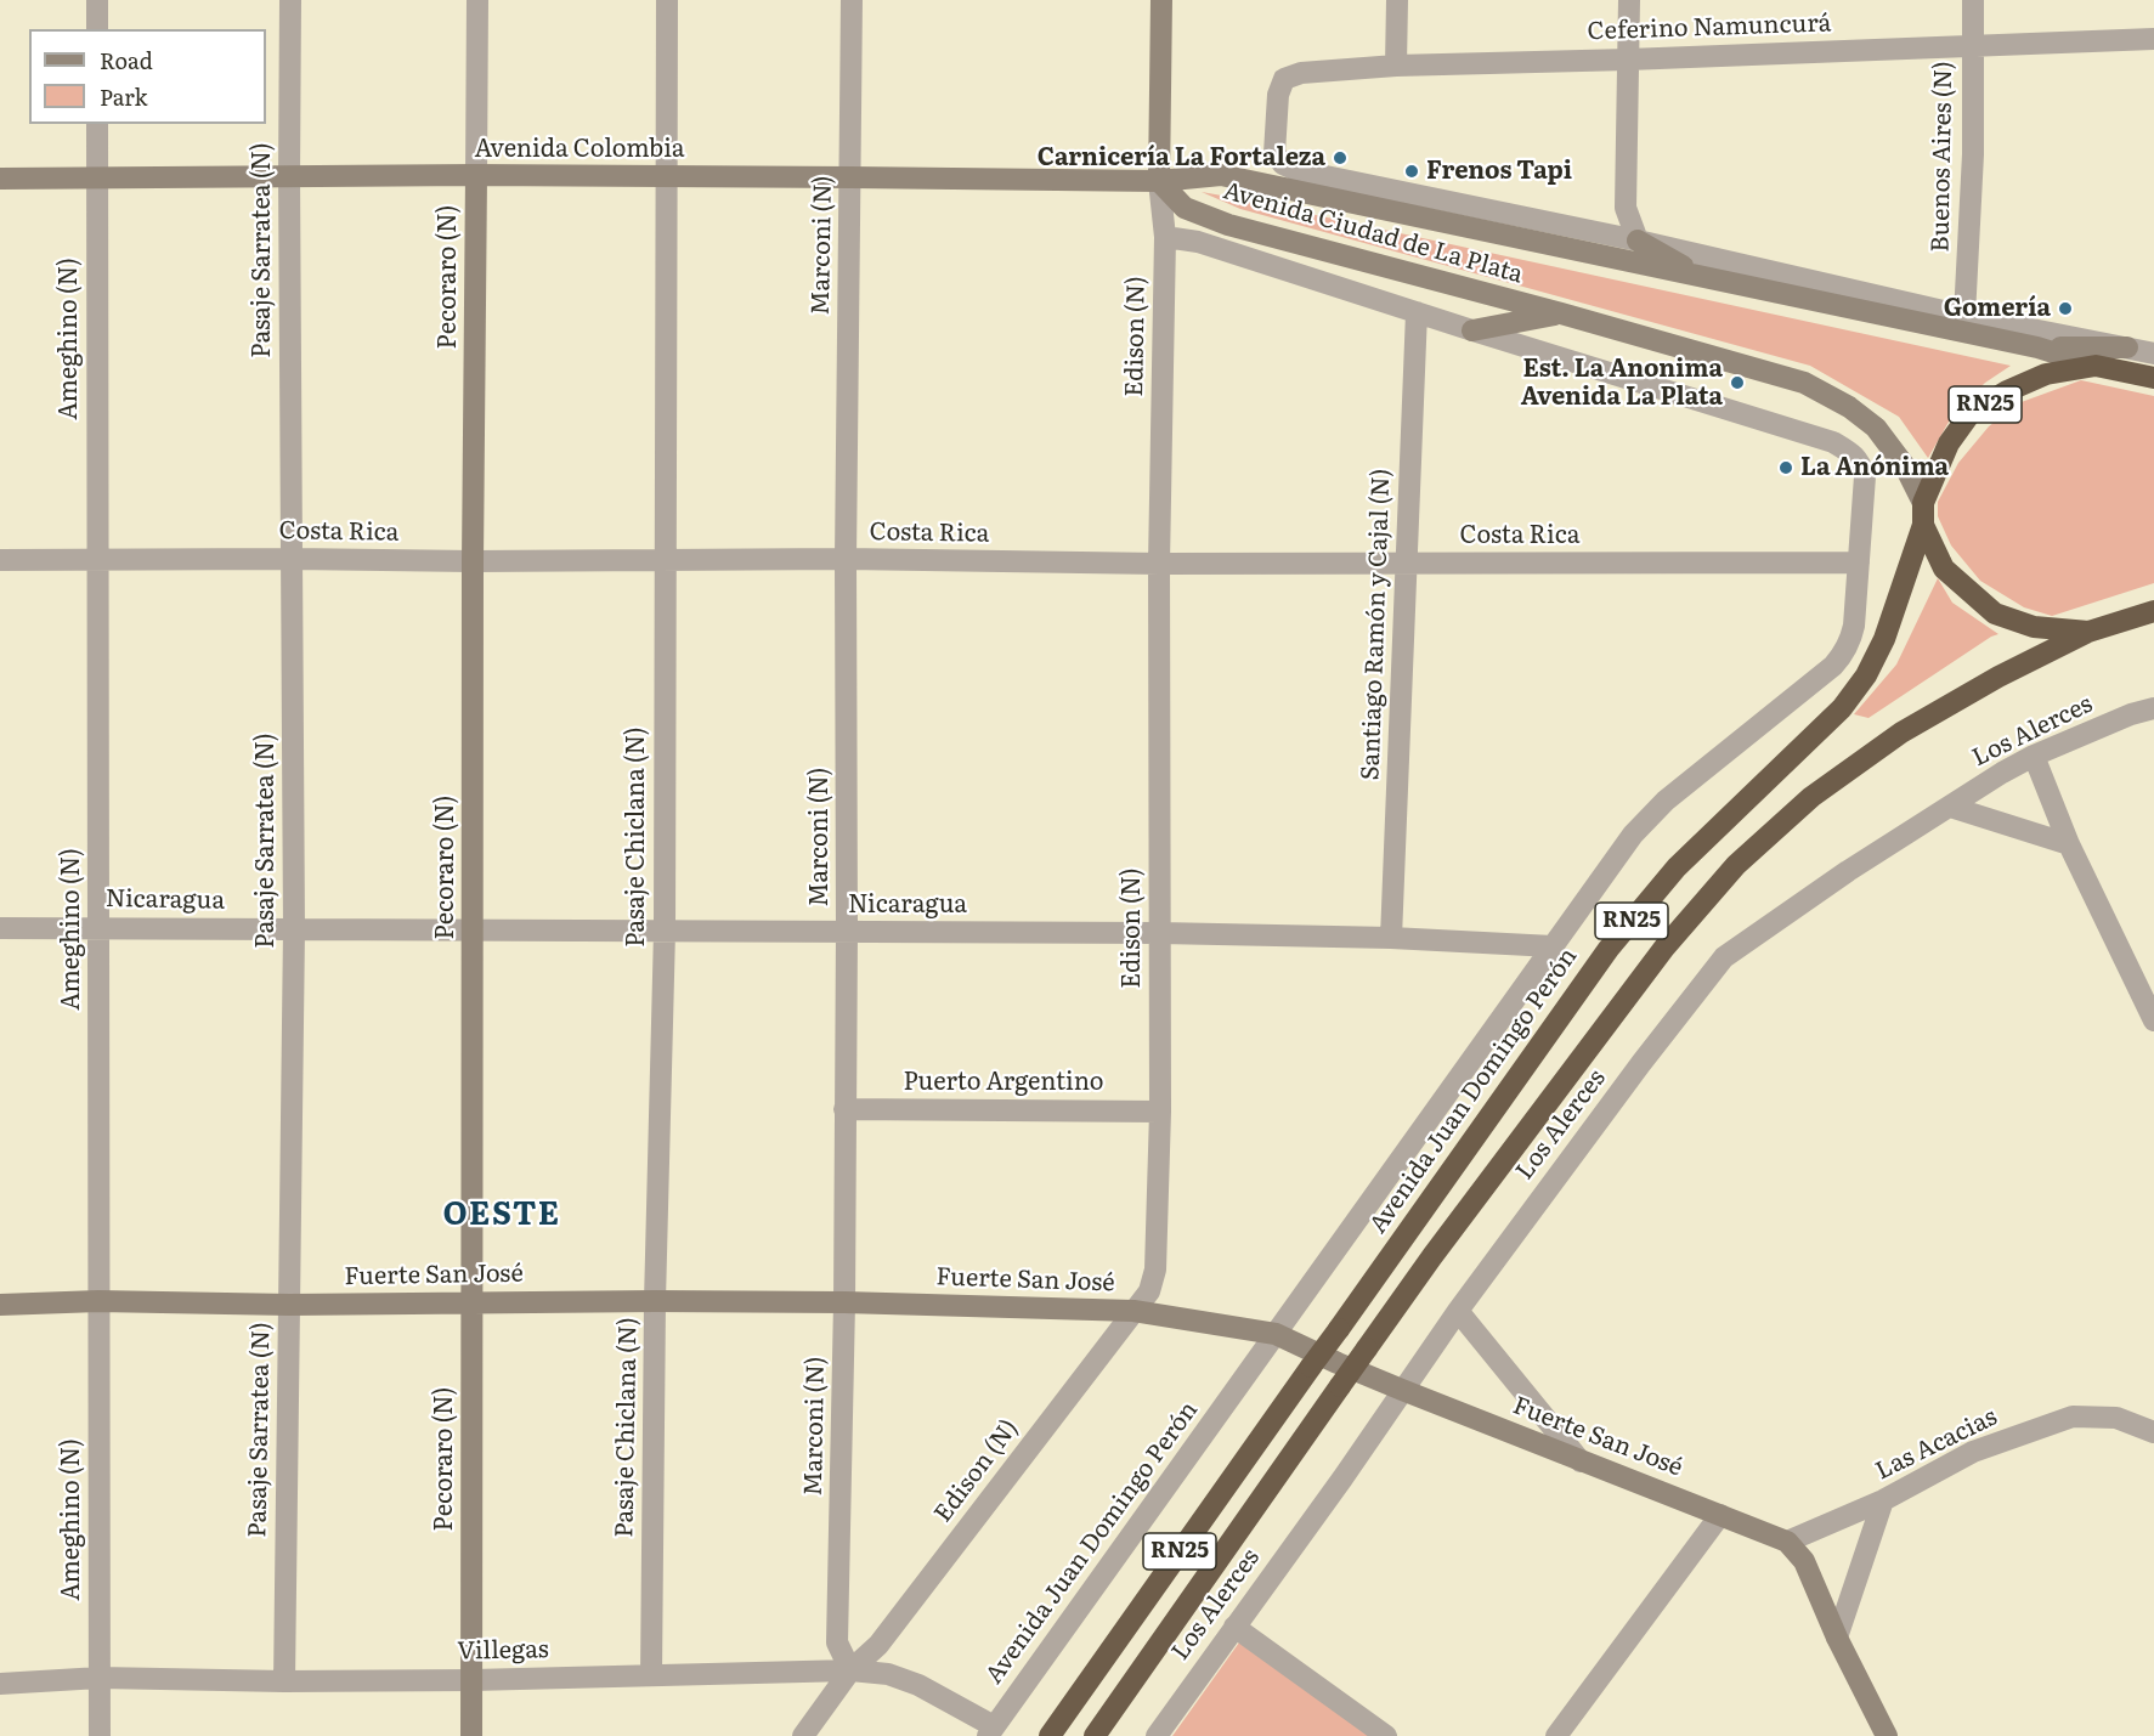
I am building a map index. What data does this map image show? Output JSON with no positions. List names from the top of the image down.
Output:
{
  "streets": {
    "highway": ["Avenida Ciudad de La Plata", "RN25", "Avenida Juan Domingo Perón"],
    "street": [
      "Ceferino Namuncurá",
      "Avenida Colombia",
      "Buenos Aires (N)",
      "Marconi (N)",
      "Pasaje Sarratea (N)",
      "Pecoraro (N)",
      "Edison (N)",
      "Ameghino (N)",
      "Costa Rica",
      "Santiago Ramón y Cajal (N)",
      "Los Alerces",
      "Pasaje Chiclana (N)",
      "Nicaragua",
      "Puerto Argentino",
      "Fuerte San José",
      "Las Acacias",
      "Villegas"
    ]
  },
  "crossings": [
    ["Ceferino Namuncurá", "Buenos Aires (N)"],
    ["Ceferino Namuncurá", "Avenida Ciudad de La Plata"],
    ["Avenida Colombia", "Avenida Ciudad de La Plata"],
    ["Avenida Colombia", "Marconi (N)"],
    ["Avenida Colombia", "Pasaje Sarratea (N)"],
    ["Avenida Colombia", "Pecoraro (N)"],
    ["Avenida Colombia", "Edison (N)"],
    ["Avenida Colombia", "Ameghino (N)"],
    ["Avenida Colombia", "Pasaje Chiclana (N)"],
    ["Buenos Aires (N)", "Avenida Ciudad de La Plata"],
    ["Avenida Ciudad de La Plata", "Edison (N)"],
    ["Avenida Ciudad de La Plata", "Avenida Juan Domingo Perón"],
    ["Marconi (N)", "Edison (N)"],
    ["Marconi (N)", "Costa Rica"],
    ["Marconi (N)", "Nicaragua"],
    ["Marconi (N)", "Puerto Argentino"],
    ["Marconi (N)", "Fuerte San José"],
    ["Marconi (N)", "Villegas"],
    ["Pasaje Sarratea (N)", "Costa Rica"],
    ["Pasaje Sarratea (N)", "Nicaragua"],
    ["Pasaje Sarratea (N)", "Fuerte San José"],
    ["Pasaje Sarratea (N)", "Villegas"],
    ["Pecoraro (N)", "Costa Rica"],
    ["Pecoraro (N)", "Nicaragua"],
    ["Pecoraro (N)", "Fuerte San José"],
    ["Pecoraro (N)", "Villegas"],
    ["Edison (N)", "Costa Rica"],
    ["Edison (N)", "Nicaragua"],
    ["Edison (N)", "Puerto Argentino"],
    ["Edison (N)", "Fuerte San José"],
    ["Edison (N)", "Villegas"],
    ["Ameghino (N)", "Costa Rica"],
    ["Ameghino (N)", "Nicaragua"],
    ["Ameghino (N)", "Fuerte San José"],
    ["Ameghino (N)", "Villegas"],
    ["Costa Rica", "Santiago Ramón y Cajal (N)"],
    ["Costa Rica", "Pasaje Chiclana (N)"],
    ["Costa Rica", "Avenida Juan Domingo Perón"],
    ["Santiago Ramón y Cajal (N)", "Nicaragua"],
    ["Los Alerces", "Fuerte San José"],
    ["Pasaje Chiclana (N)", "Nicaragua"],
    ["Pasaje Chiclana (N)", "Fuerte San José"],
    ["Pasaje Chiclana (N)", "Villegas"],
    ["Nicaragua", "Avenida Juan Domingo Perón"],
    ["Avenida Juan Domingo Perón", "Fuerte San José"],
    ["Avenida Juan Domingo Perón", "Villegas"],
    ["Fuerte San José", "Las Acacias"]
  ],
  "districts": ["OESTE"],
  "places": [
    "Carnicería La Fortaleza",
    "Frenos Tapi",
    "Gomería",
    "Est. La Anonima Avenida La Plata",
    "La Anónima"
  ],
  "legend": ["Road", "Park"]
}
